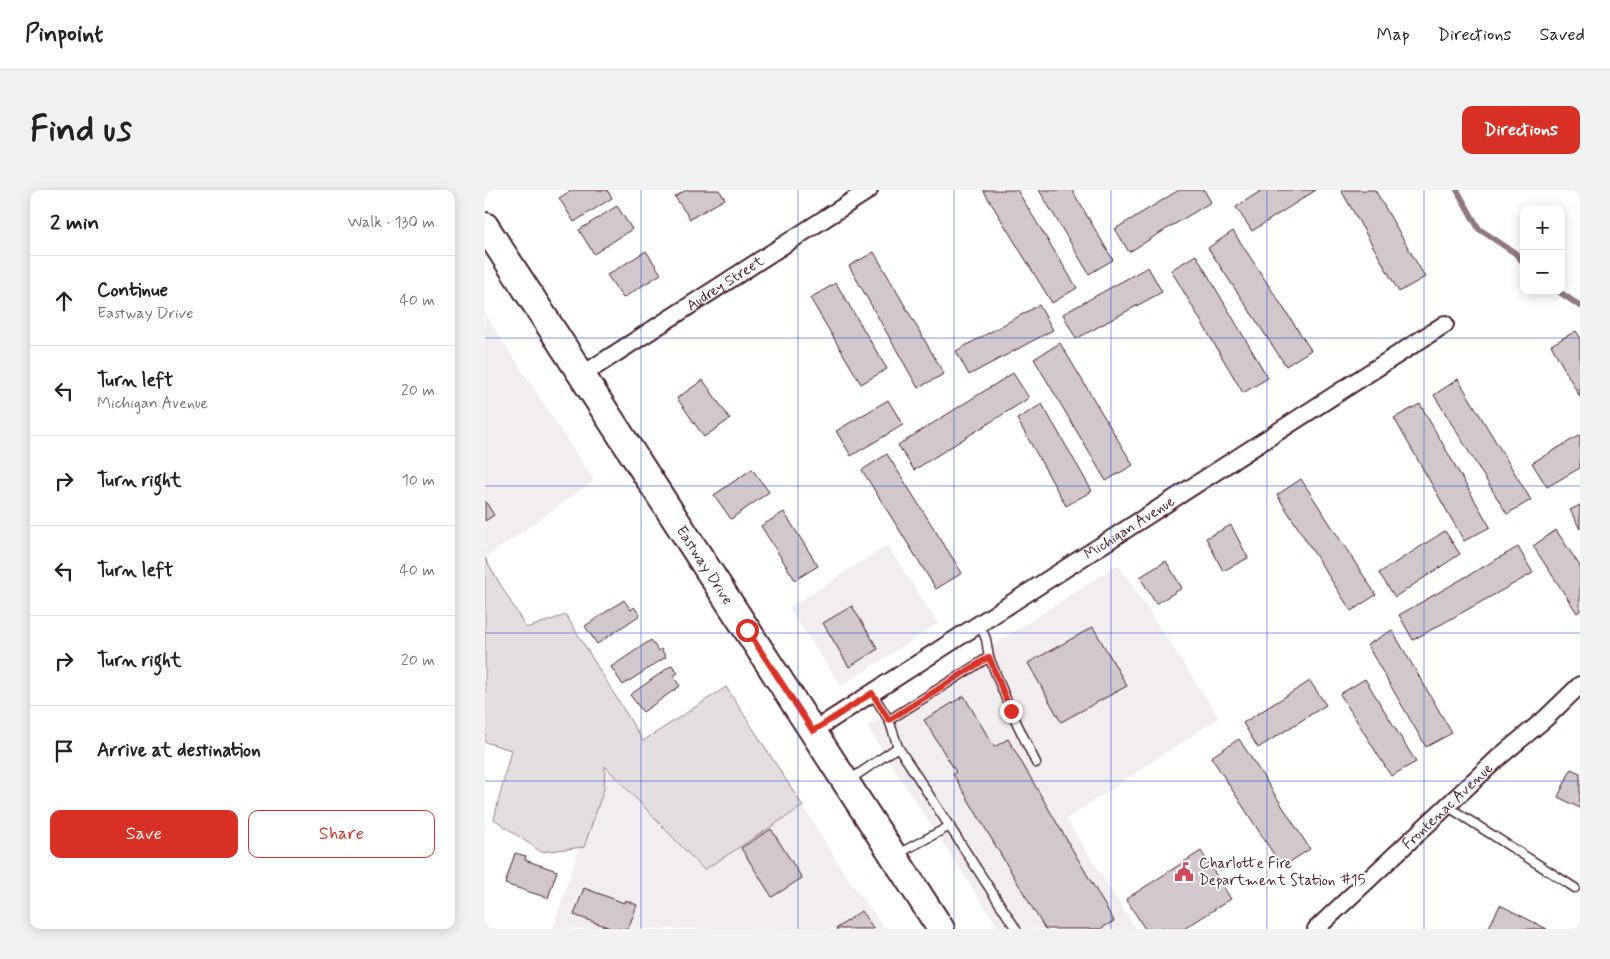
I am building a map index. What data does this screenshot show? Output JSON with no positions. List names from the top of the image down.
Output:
{
  "streets": {
    "main road": ["Eastway Drive"],
    "street": ["Audrey Street", "Michigan Avenue", "Frontenac Avenue"]
  },
  "crossings": [
    ["Audrey Street", "Eastway Drive"],
    ["Michigan Avenue", "Eastway Drive"]
  ],
  "places": {
    "public building": ["Charlotte Fire Department Station #15"]
  },
  "page": {
    "header": "Pinpoint",
    "nav": ["Map", "Directions", "Saved"],
    "buttons": [
      "Directions",
      ["Save", "Share"]
    ],
    "title": "Find us",
    "heading": ["2 min", "Walk · 130 m"],
    "map_buttons": ["+", "−"],
    "list": [
      ["Continue", "Eastway Drive", "40 m"],
      ["Turn left", "Michigan Avenue", "20 m"],
      ["Turn right", "10 m"],
      ["Turn left", "40 m"],
      ["Turn right", "20 m"],
      "Arrive at destination"
    ]
  }
}
